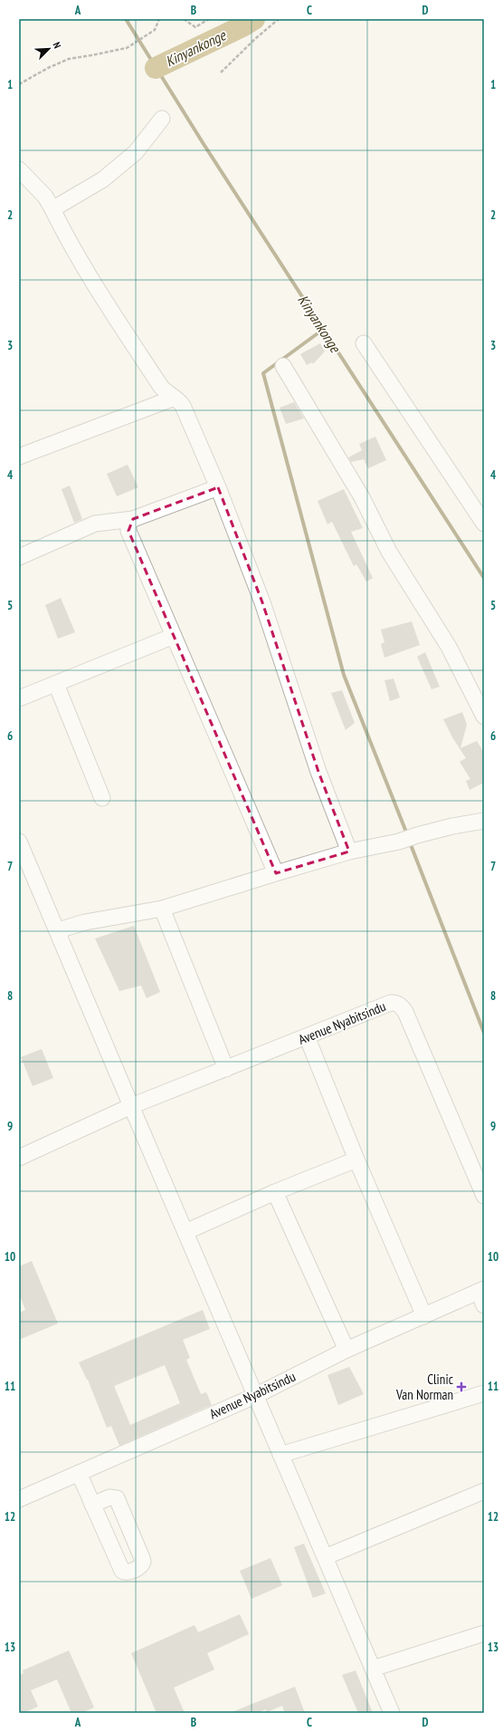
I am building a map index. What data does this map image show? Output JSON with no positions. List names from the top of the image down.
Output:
{
  "streets": {
    "street": ["Avenue Nyabitsindu"]
  },
  "water": ["Kinyankonge"],
  "places": {
    "health": ["Clinic Van Norman"]
  },
  "north": "top right",
  "grid": {
    "columns": [
      "A",
      "B",
      "C",
      "D"
    ],
    "rows": [
      "1",
      "2",
      "3",
      "4",
      "5",
      "6",
      "7",
      "8",
      "9",
      "10",
      "11",
      "12",
      "13"
    ]
  }
}
